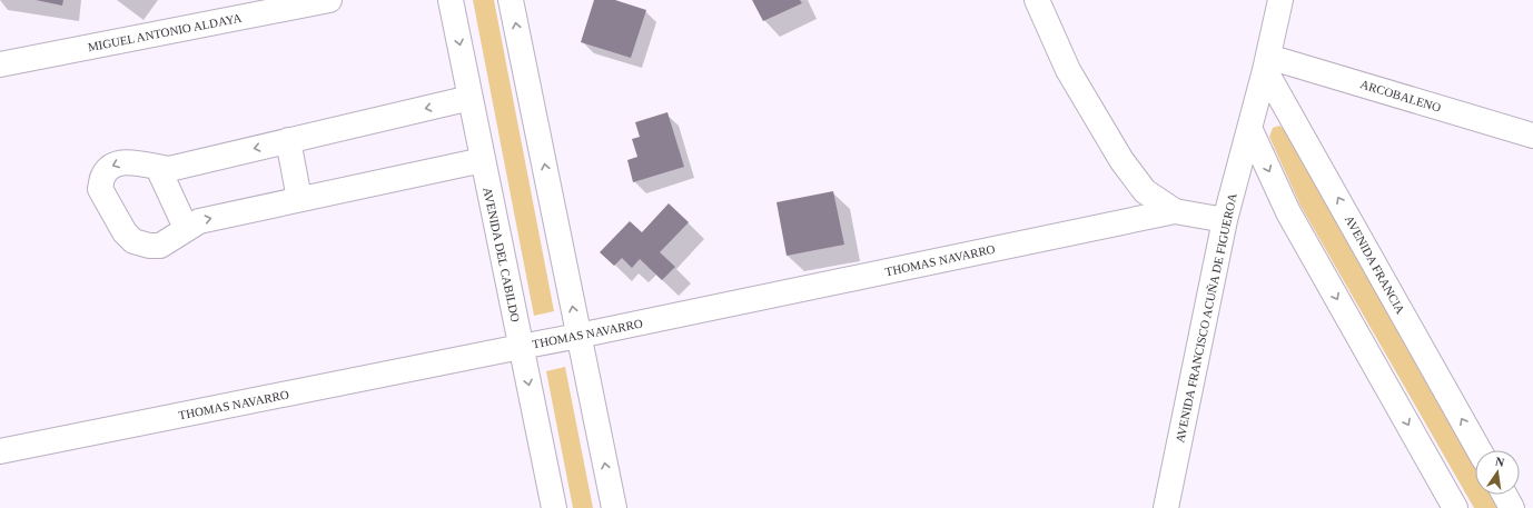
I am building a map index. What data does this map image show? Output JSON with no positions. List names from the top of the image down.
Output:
{
  "streets": {
    "street": [
      "MIGUEL ANTONIO ALDAYA",
      "ARCOBALENO",
      "AVENIDA DEL CABILDO",
      "THOMAS NAVARRO",
      "AVENIDA FRANCIA",
      "AVENIDA FRANCISCO ACUÑA DE FIGUEROA"
    ]
  },
  "crossings": [
    ["ARCOBALENO", "AVENIDA FRANCIA"],
    ["ARCOBALENO", "AVENIDA FRANCISCO ACUÑA DE FIGUEROA"],
    ["AVENIDA DEL CABILDO", "THOMAS NAVARRO"],
    ["AVENIDA FRANCIA", "AVENIDA FRANCISCO ACUÑA DE FIGUEROA"]
  ],
  "north": "top"
}
